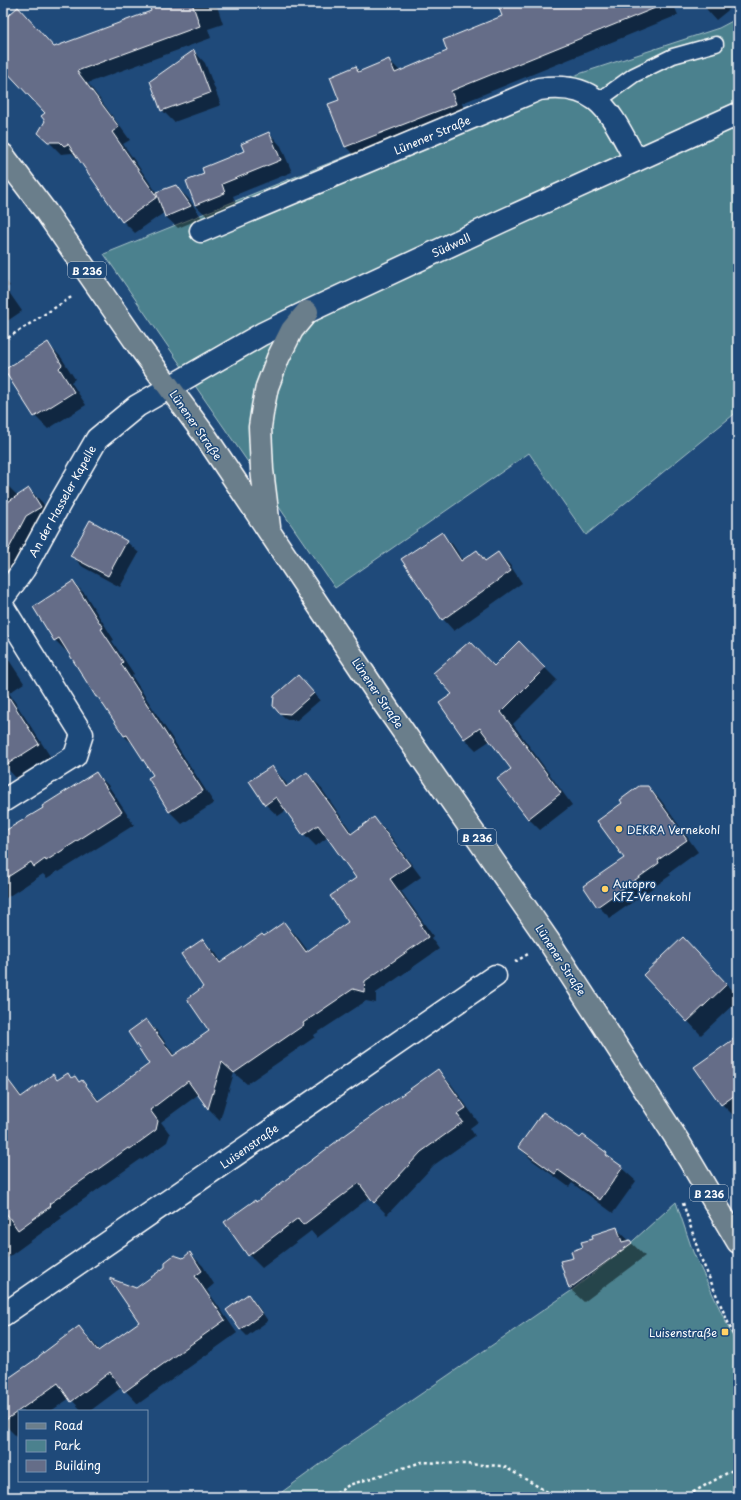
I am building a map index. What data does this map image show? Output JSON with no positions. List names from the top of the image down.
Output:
{
  "streets": {
    "main road": ["Lünener Straße", "B 236"],
    "street": ["Südwall", "An der Hasseler Kapelle", "Luisenstraße"]
  },
  "crossings": [
    ["Lünener Straße", "Südwall"],
    ["Lünener Straße", "B 236"],
    ["Lünener Straße", "An der Hasseler Kapelle"],
    ["Südwall", "B 236"],
    ["Südwall", "An der Hasseler Kapelle"]
  ],
  "places": {
    "other": ["DEKRA Vernekohl", "Autopro KFZ-Vernekohl"],
    "transit": ["Luisenstraße"]
  },
  "legend": ["Road", "Park", "Building"]
}
